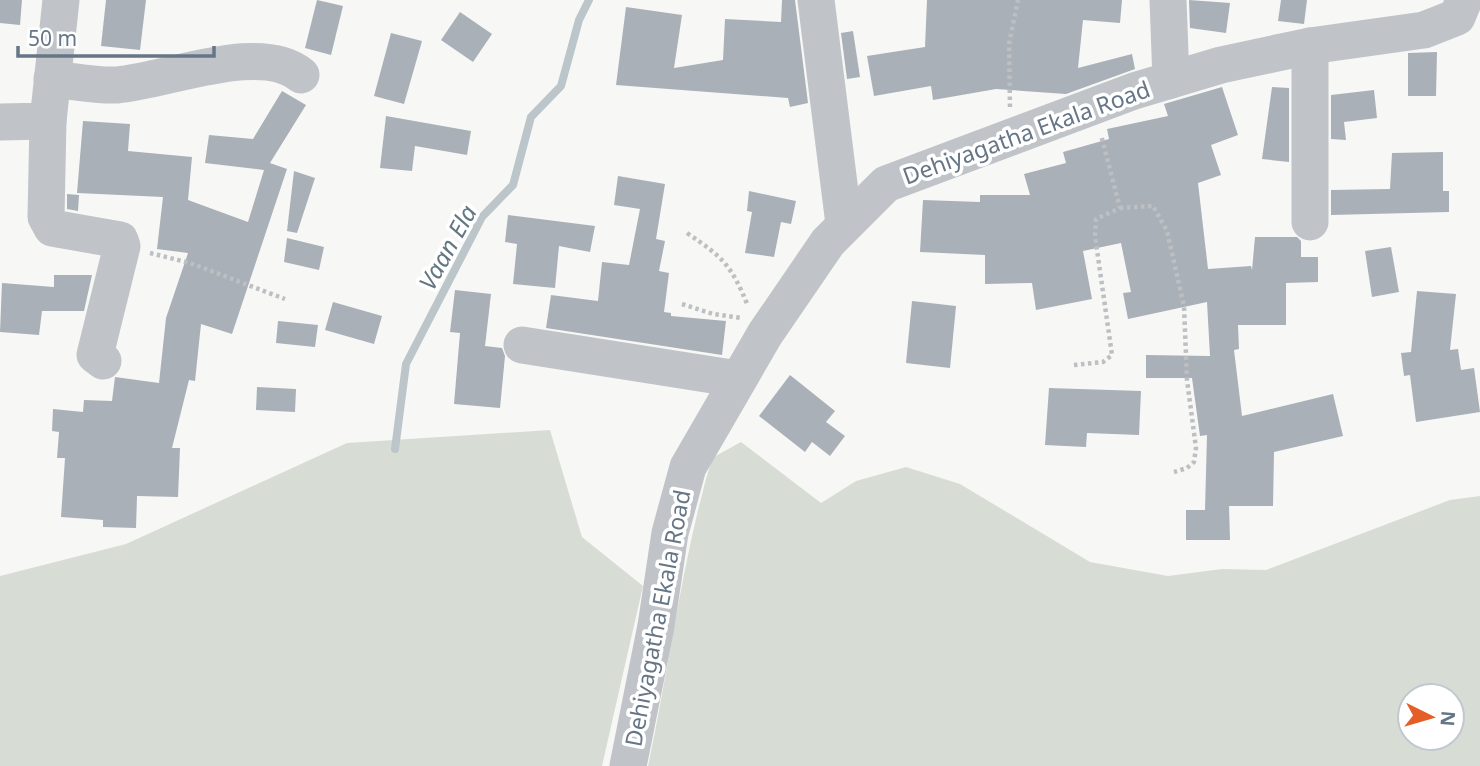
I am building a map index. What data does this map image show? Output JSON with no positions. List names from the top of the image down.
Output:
{
  "streets": {
    "street": ["Dehiyagatha Ekala Road"]
  },
  "water": ["Vaan Ela"],
  "scale_bar": "50 m",
  "north": "right"
}
